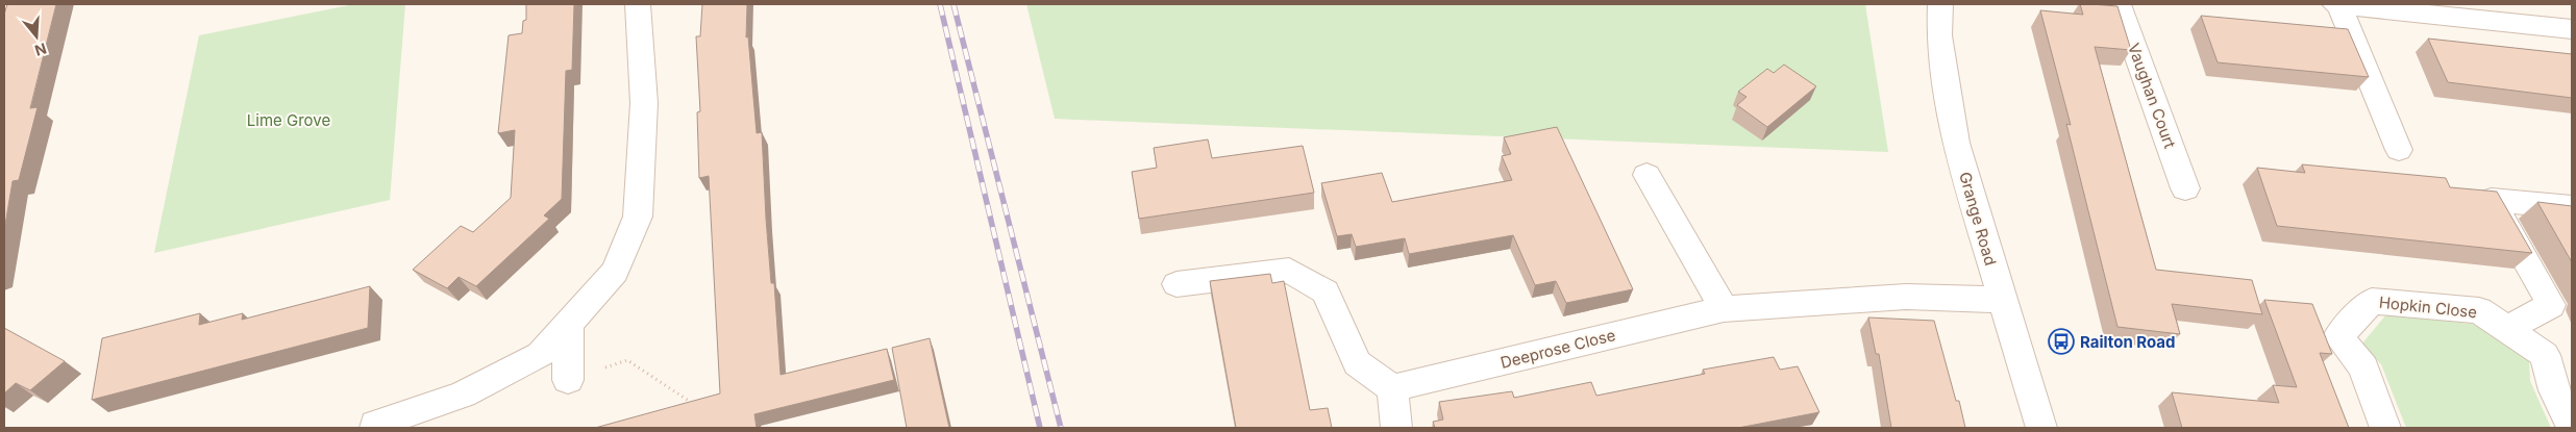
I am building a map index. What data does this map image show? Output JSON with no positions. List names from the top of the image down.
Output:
{
  "streets": {
    "street": [
      "Vaughan Court",
      "Grange Road",
      "Hopkin Close",
      "Deeprose Close"
    ]
  },
  "crossings": [
    ["Grange Road", "Deeprose Close"]
  ],
  "parks": ["Lime Grove"],
  "places": {
    "bus stop": ["Railton Road"]
  },
  "north": "bottom"
}
